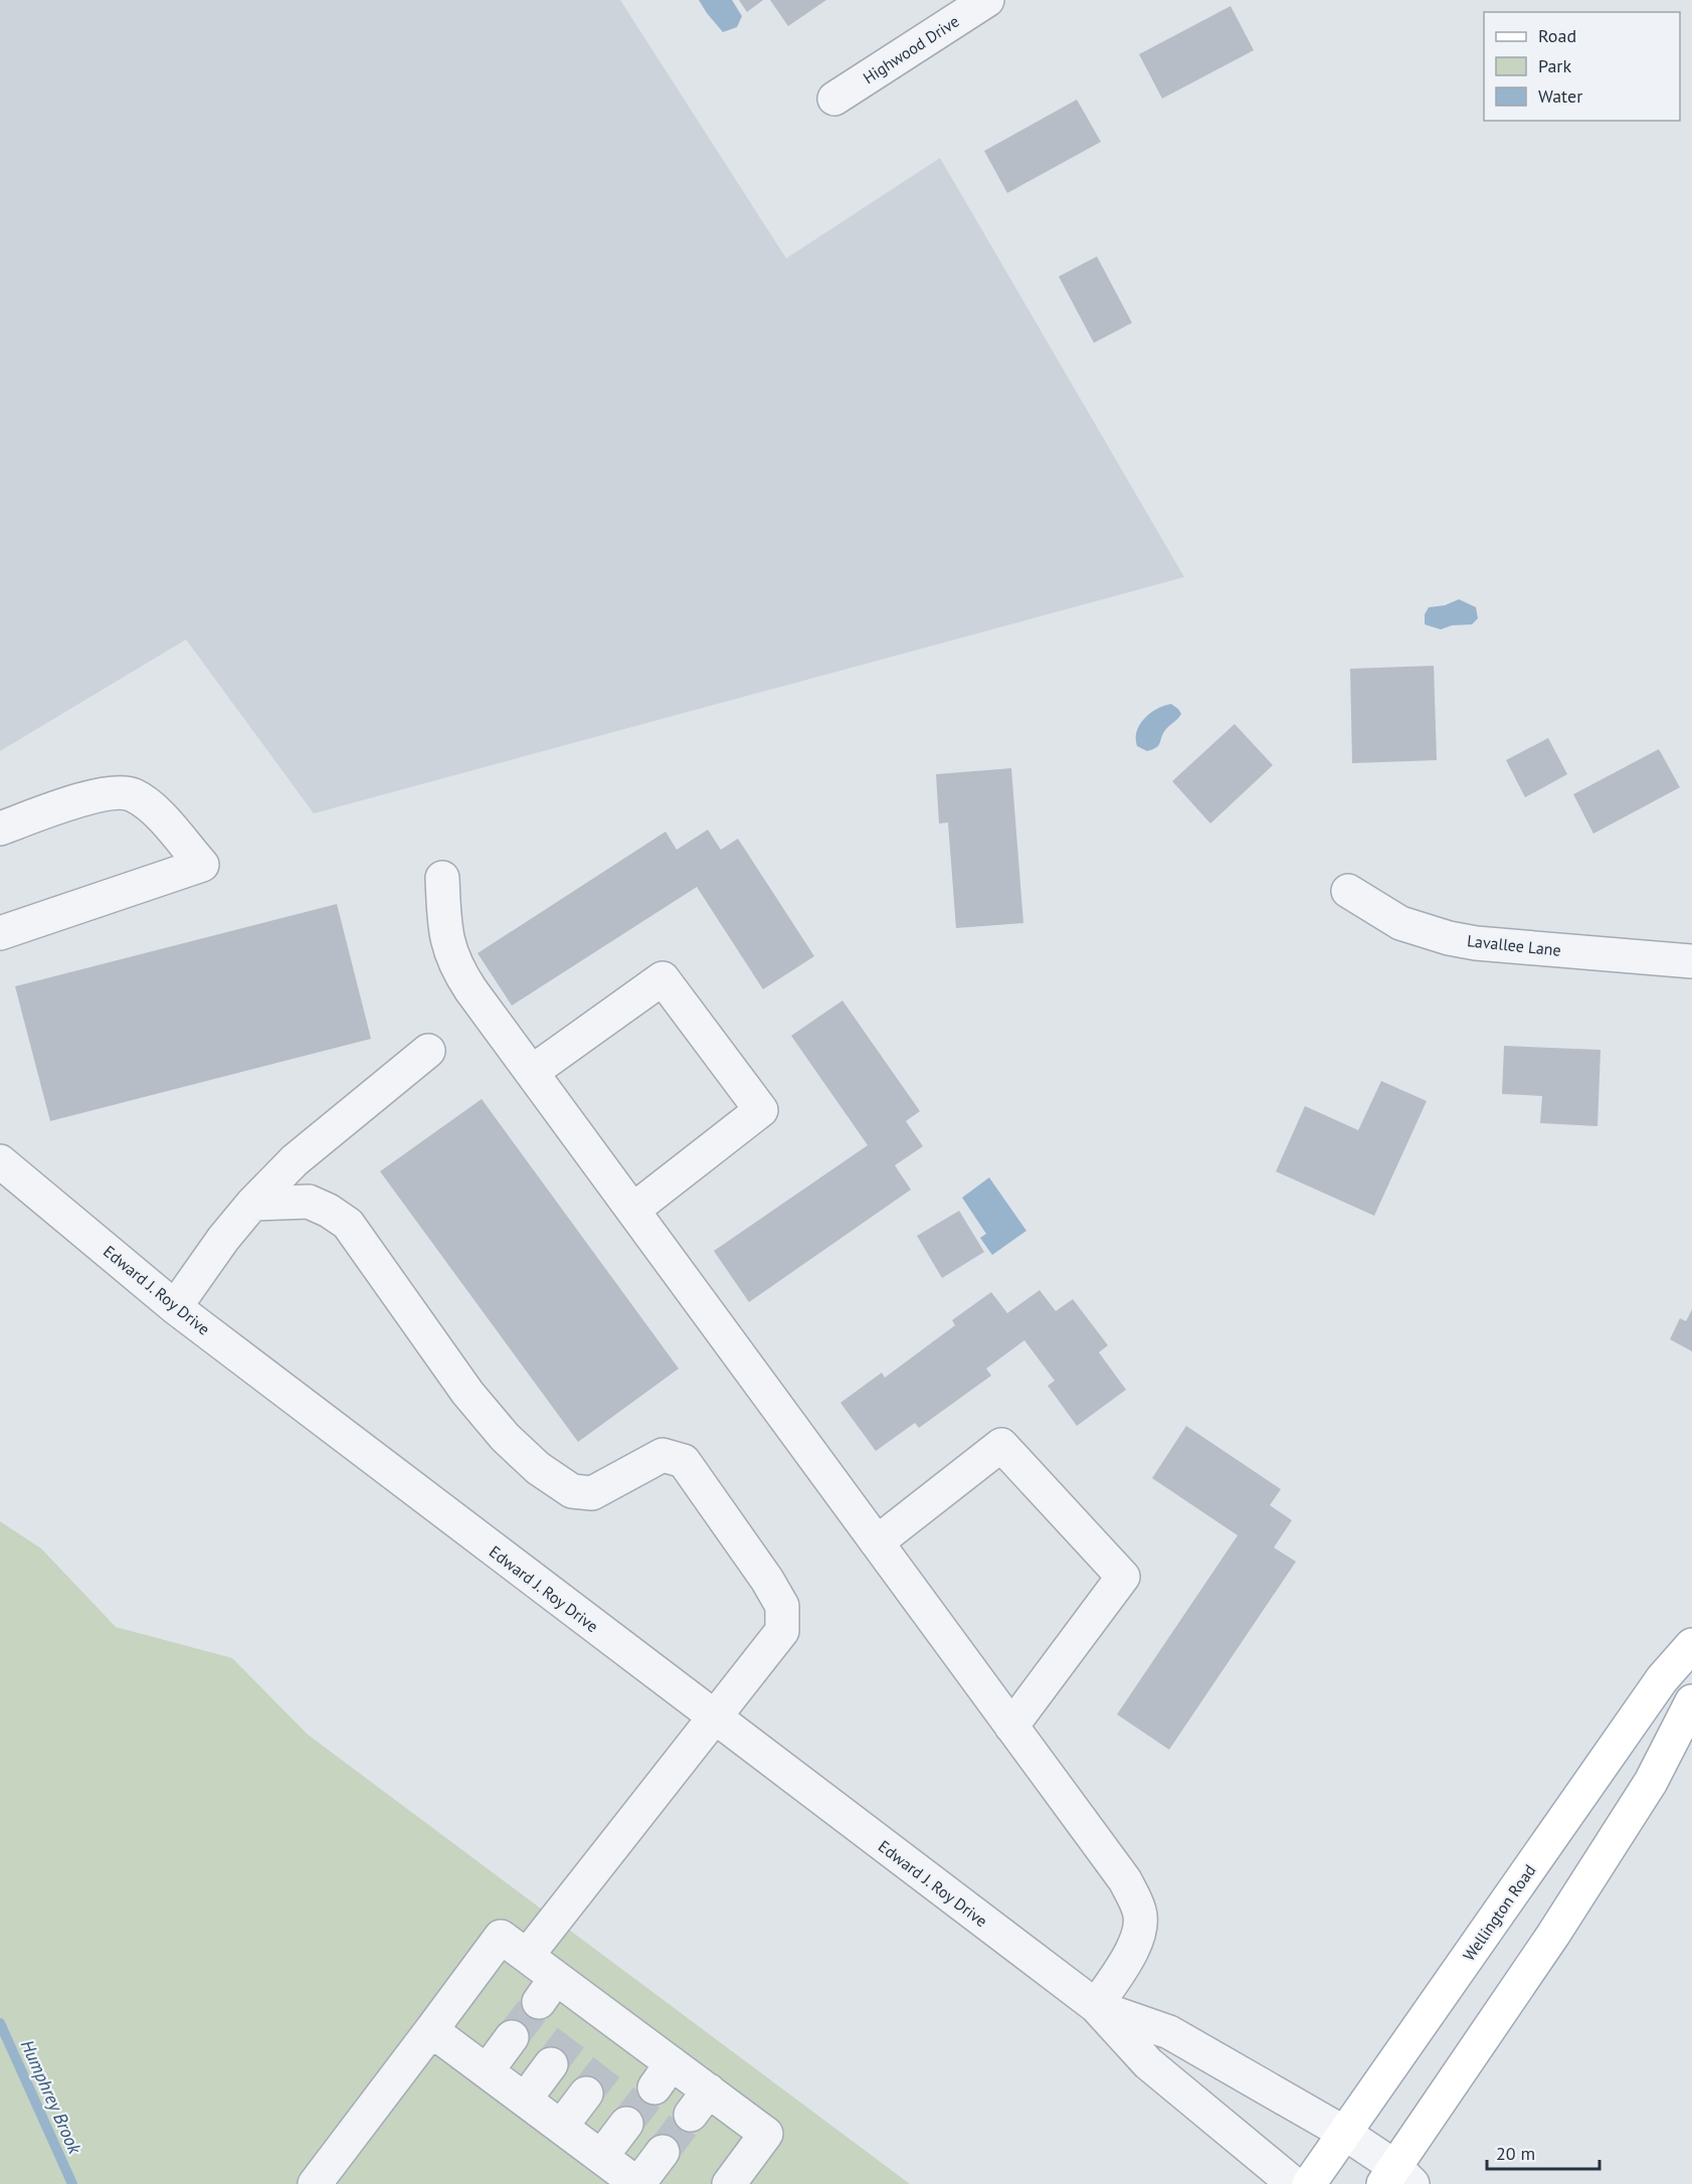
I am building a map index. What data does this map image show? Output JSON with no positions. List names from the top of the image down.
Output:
{
  "streets": {
    "main road": ["Wellington Road"],
    "street": ["Highwood Drive", "Lavallee Lane", "Edward J. Roy Drive"]
  },
  "crossings": [
    ["Edward J. Roy Drive", "Wellington Road"]
  ],
  "water": ["Humphrey Brook"],
  "legend": ["Road", "Park", "Water"],
  "scale_bar": "20 m"
}
